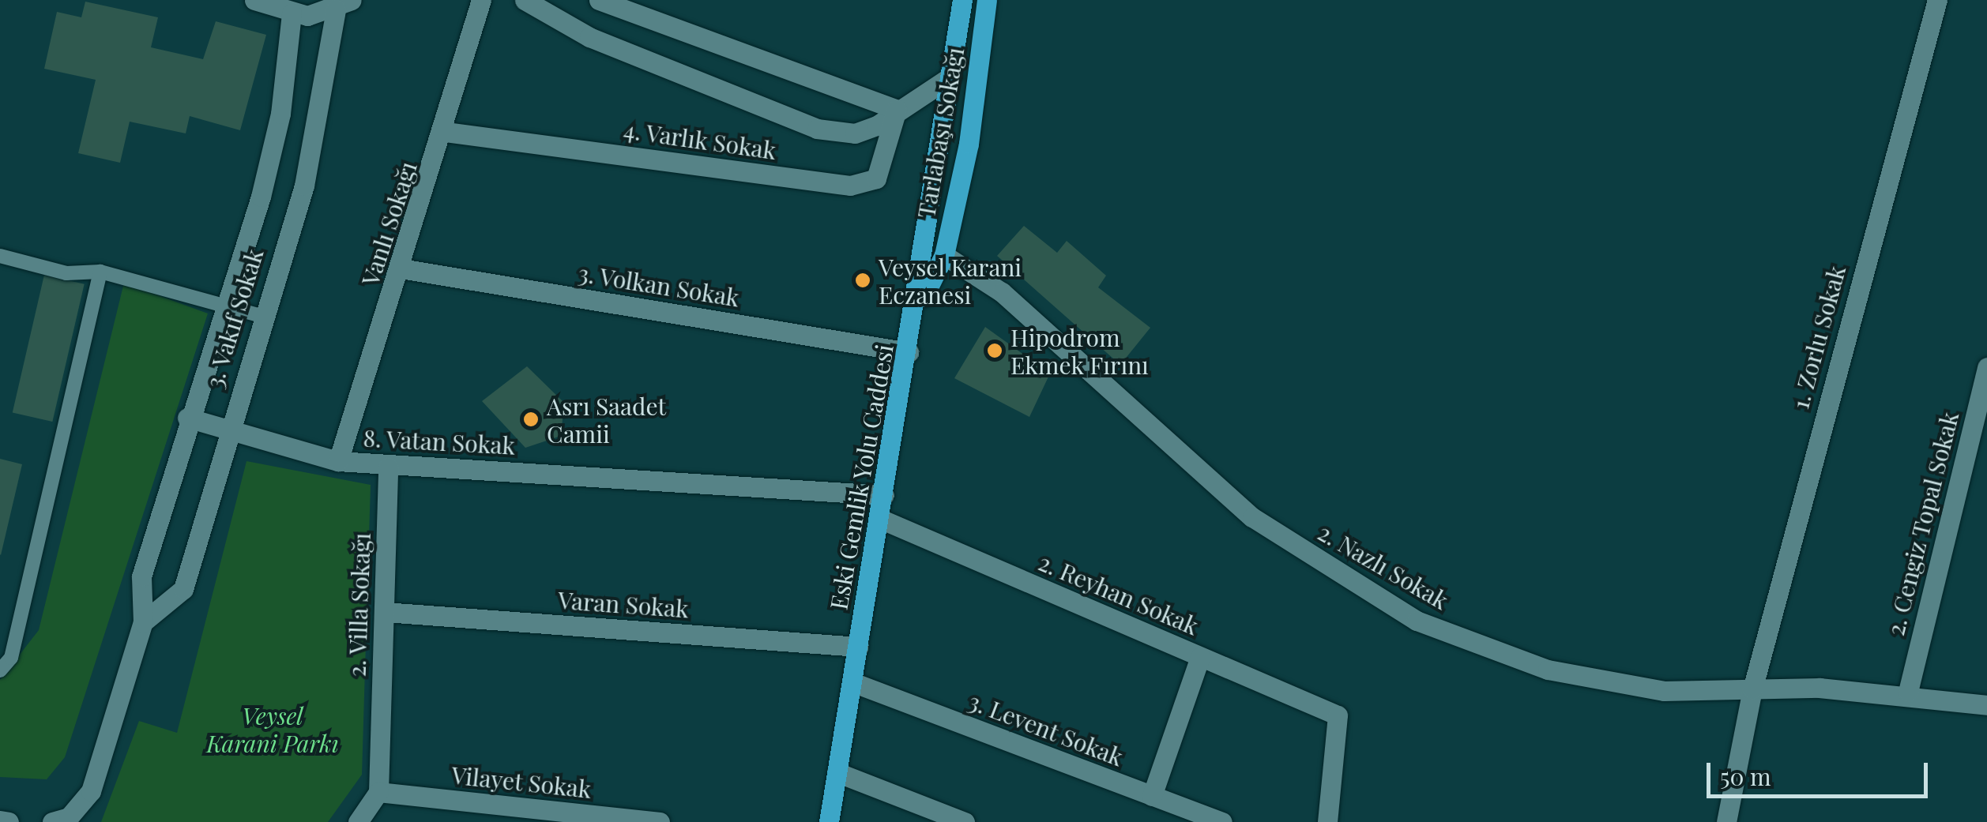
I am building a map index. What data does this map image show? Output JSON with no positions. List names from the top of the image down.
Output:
{
  "streets": {
    "main road": ["Tarlabaşı Sokağı", "Eski Gemlik Yolu Caddesi"],
    "street": [
      "4. Varlık Sokak",
      "Vanlı Sokağı",
      "3. Volkan Sokak",
      "3. Vakıf Sokak",
      "1. Zorlu Sokak",
      "8. Vatan Sokak",
      "2. Cengiz Topal Sokak",
      "2. Nazlı Sokak",
      "2. Reyhan Sokak",
      "Varan Sokak",
      "2. Villa Sokağı",
      "3. Levent Sokak",
      "Vilayet Sokak"
    ]
  },
  "crossings": [
    ["Tarlabaşı Sokağı", "Eski Gemlik Yolu Caddesi"],
    ["Tarlabaşı Sokağı", "2. Nazlı Sokak"],
    ["4. Varlık Sokak", "Vanlı Sokağı"],
    ["Vanlı Sokağı", "3. Volkan Sokak"],
    ["Vanlı Sokağı", "8. Vatan Sokak"],
    ["3. Volkan Sokak", "Eski Gemlik Yolu Caddesi"],
    ["3. Vakıf Sokak", "8. Vatan Sokak"],
    ["1. Zorlu Sokak", "2. Nazlı Sokak"],
    ["8. Vatan Sokak", "Eski Gemlik Yolu Caddesi"],
    ["8. Vatan Sokak", "2. Villa Sokağı"],
    ["Eski Gemlik Yolu Caddesi", "2. Reyhan Sokak"],
    ["Eski Gemlik Yolu Caddesi", "Varan Sokak"],
    ["Eski Gemlik Yolu Caddesi", "3. Levent Sokak"],
    ["2. Cengiz Topal Sokak", "2. Nazlı Sokak"],
    ["Varan Sokak", "2. Villa Sokağı"],
    ["2. Villa Sokağı", "Vilayet Sokak"]
  ],
  "parks": ["Veysel Karani Parkı"],
  "places": ["Veysel Karani Eczanesi", "Hipodrom Ekmek Fırını", "Asrı Saadet Camii"],
  "scale_bar": "50 m"
}
